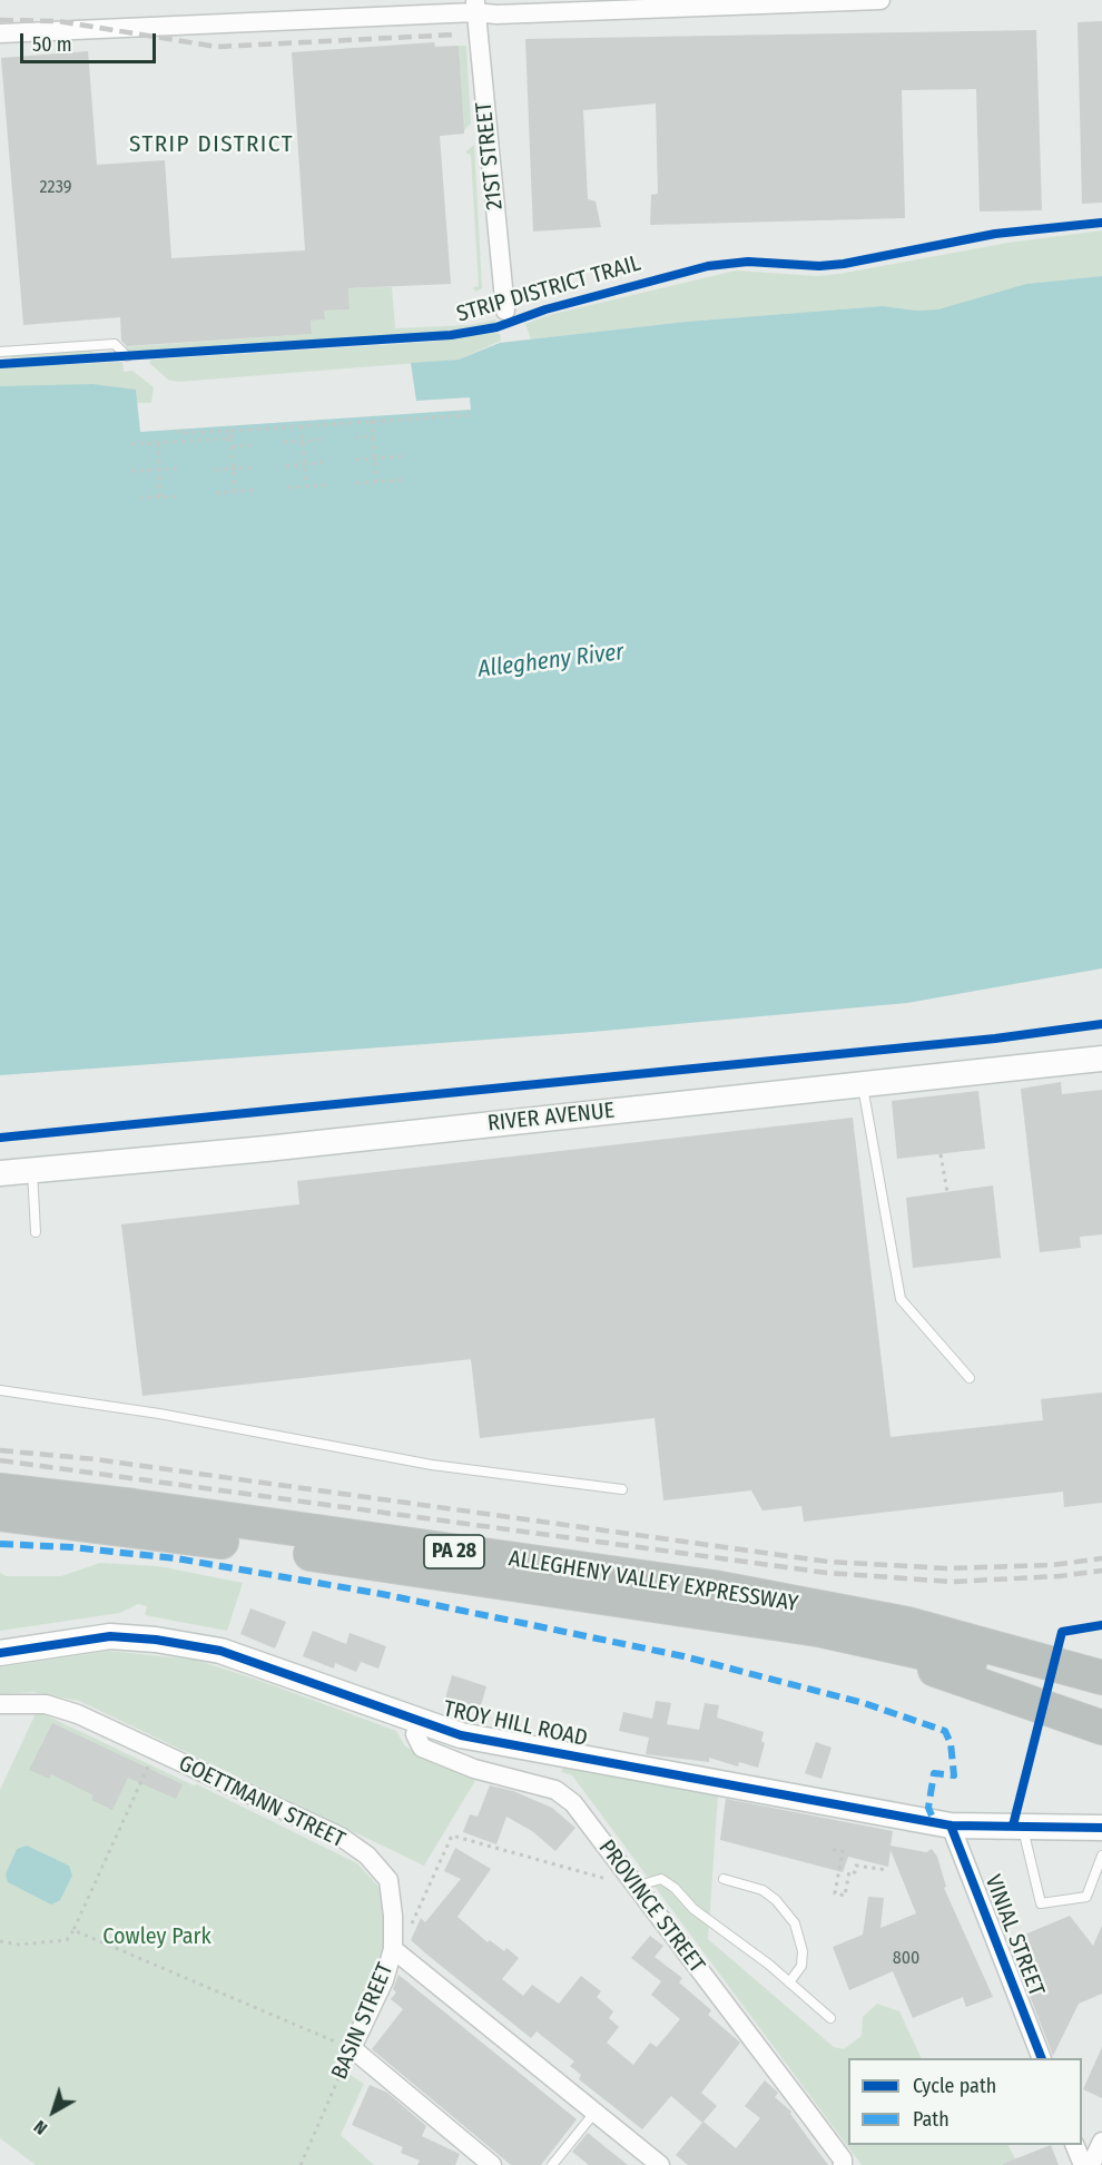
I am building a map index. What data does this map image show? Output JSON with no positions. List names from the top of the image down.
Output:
{
  "streets": {
    "highway": ["PA 28", "ALLEGHENY VALLEY EXPRESSWAY"],
    "street": [
      "21ST STREET",
      "RIVER AVENUE",
      "TROY HILL ROAD",
      "GOETTMANN STREET",
      "PROVINCE STREET",
      "VINIAL STREET",
      "BASIN STREET"
    ],
    "cycle path": ["STRIP DISTRICT TRAIL"]
  },
  "crossings": [
    ["TROY HILL ROAD", "PROVINCE STREET"],
    ["TROY HILL ROAD", "VINIAL STREET"],
    ["GOETTMANN STREET", "BASIN STREET"],
    ["PROVINCE STREET", "BASIN STREET"]
  ],
  "districts": ["STRIP DISTRICT"],
  "water": ["Allegheny River"],
  "parks": ["Cowley Park"],
  "house_numbers": ["2239", "800"],
  "legend": ["Cycle path", "Path"],
  "scale_bar": "50 m",
  "north": "bottom left"
}
